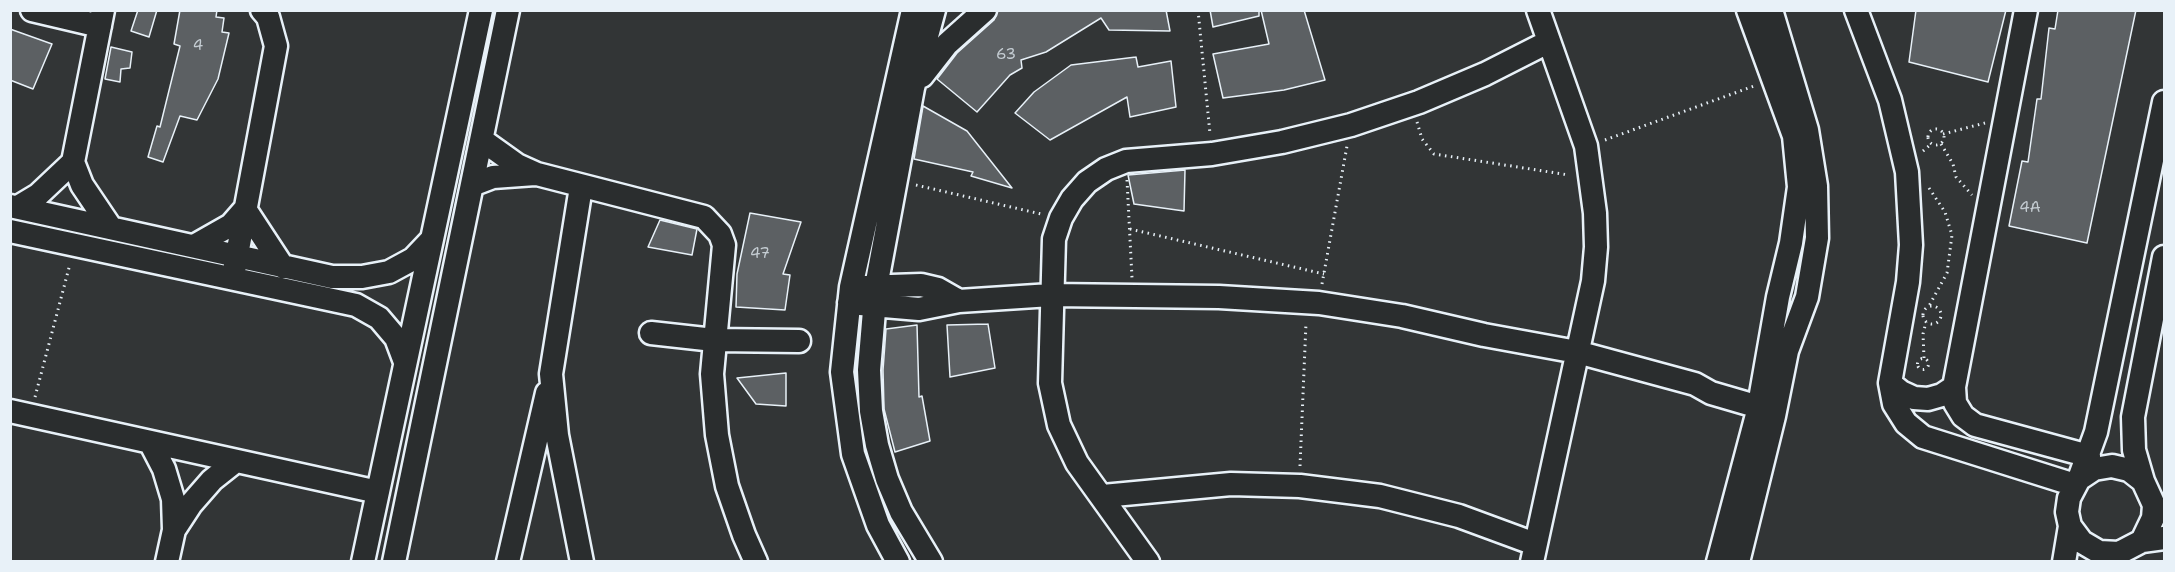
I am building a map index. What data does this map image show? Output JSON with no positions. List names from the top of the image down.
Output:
{
  "house_numbers": [
    "4",
    "63",
    "4A",
    "47"
  ]
}
